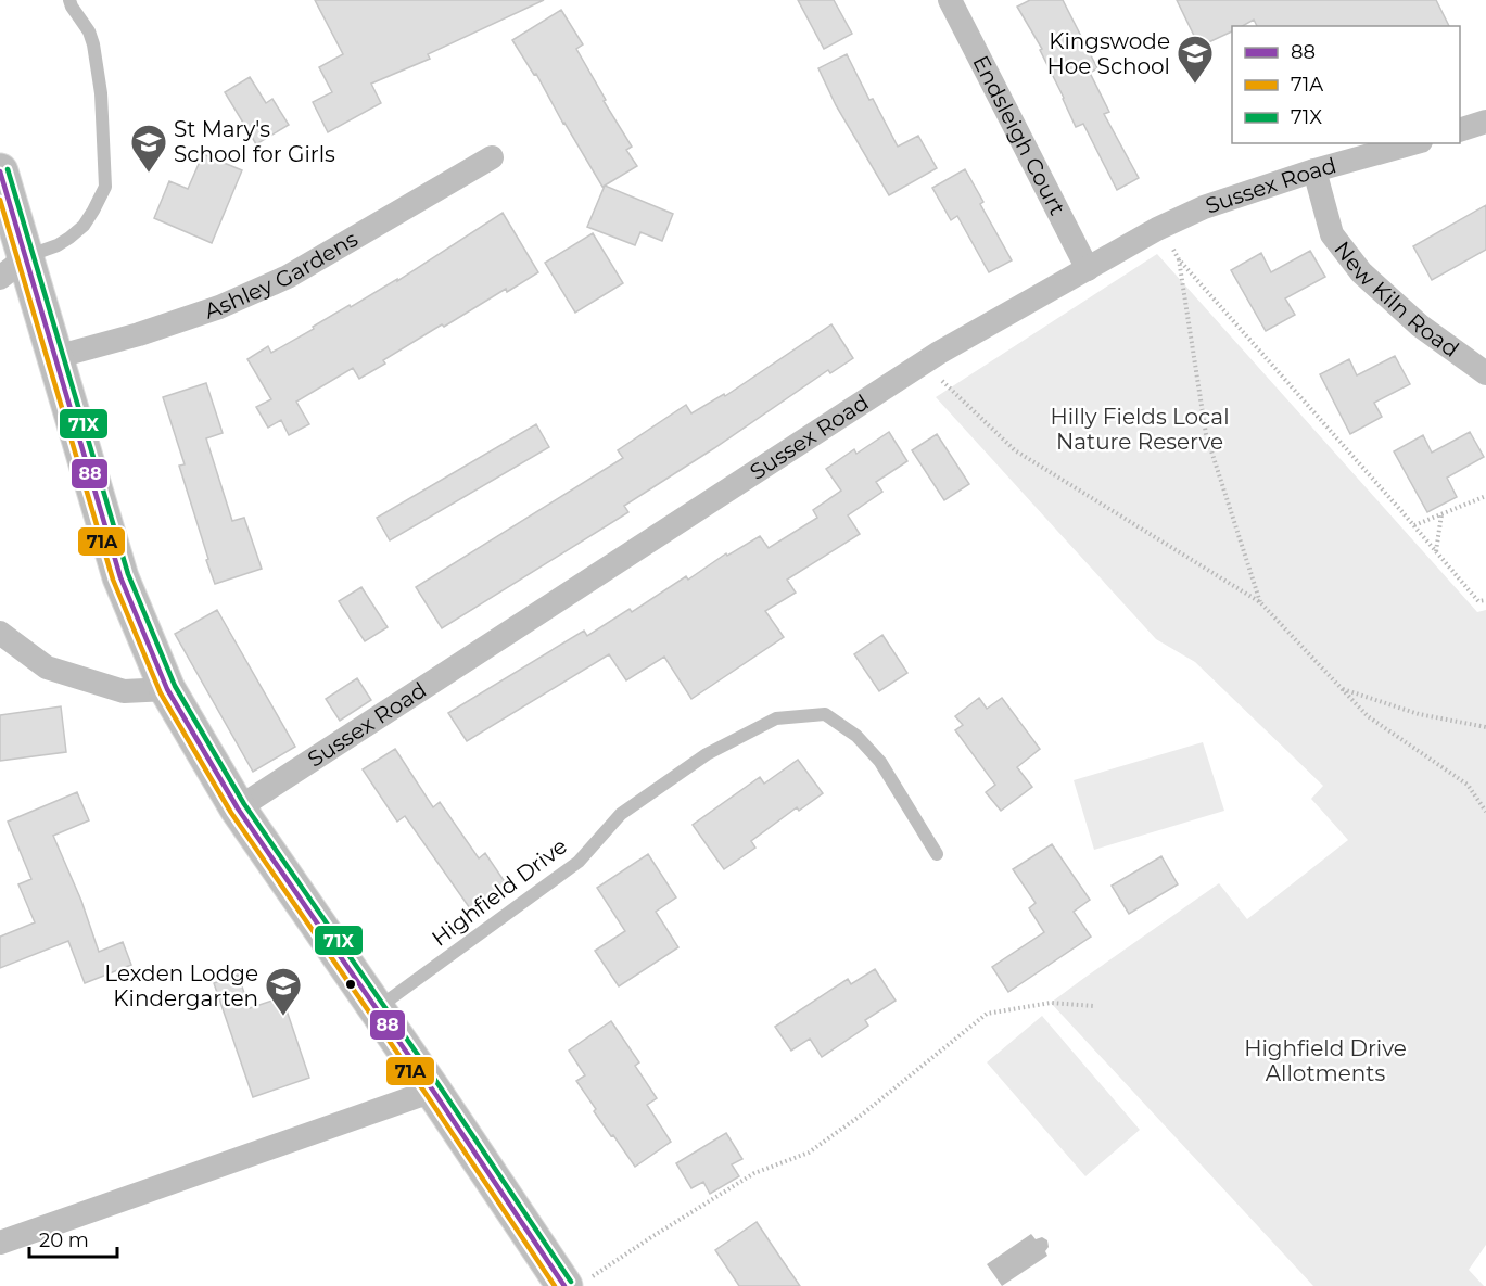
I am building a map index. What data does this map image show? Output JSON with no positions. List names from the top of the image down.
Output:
{
  "streets": {
    "street": [
      "Endsleigh Court",
      "Sussex Road",
      "Ashley Gardens",
      "New Kiln Road"
    ],
    "lane": ["Highfield Drive"]
  },
  "crossings": [
    ["Endsleigh Court", "Sussex Road"],
    ["Sussex Road", "New Kiln Road"]
  ],
  "parks": ["Hilly Fields Local Nature Reserve", "Highfield Drive Allotments"],
  "places": {
    "school or university": ["Kingswode Hoe School", "St Mary's School for Girls", "Lexden Lodge Kindergarten"]
  },
  "lines": ["transit line 71X", "transit line 88", "transit line 71A"],
  "legend": ["88", "71A", "71X"],
  "scale_bar": "20 m"
}
